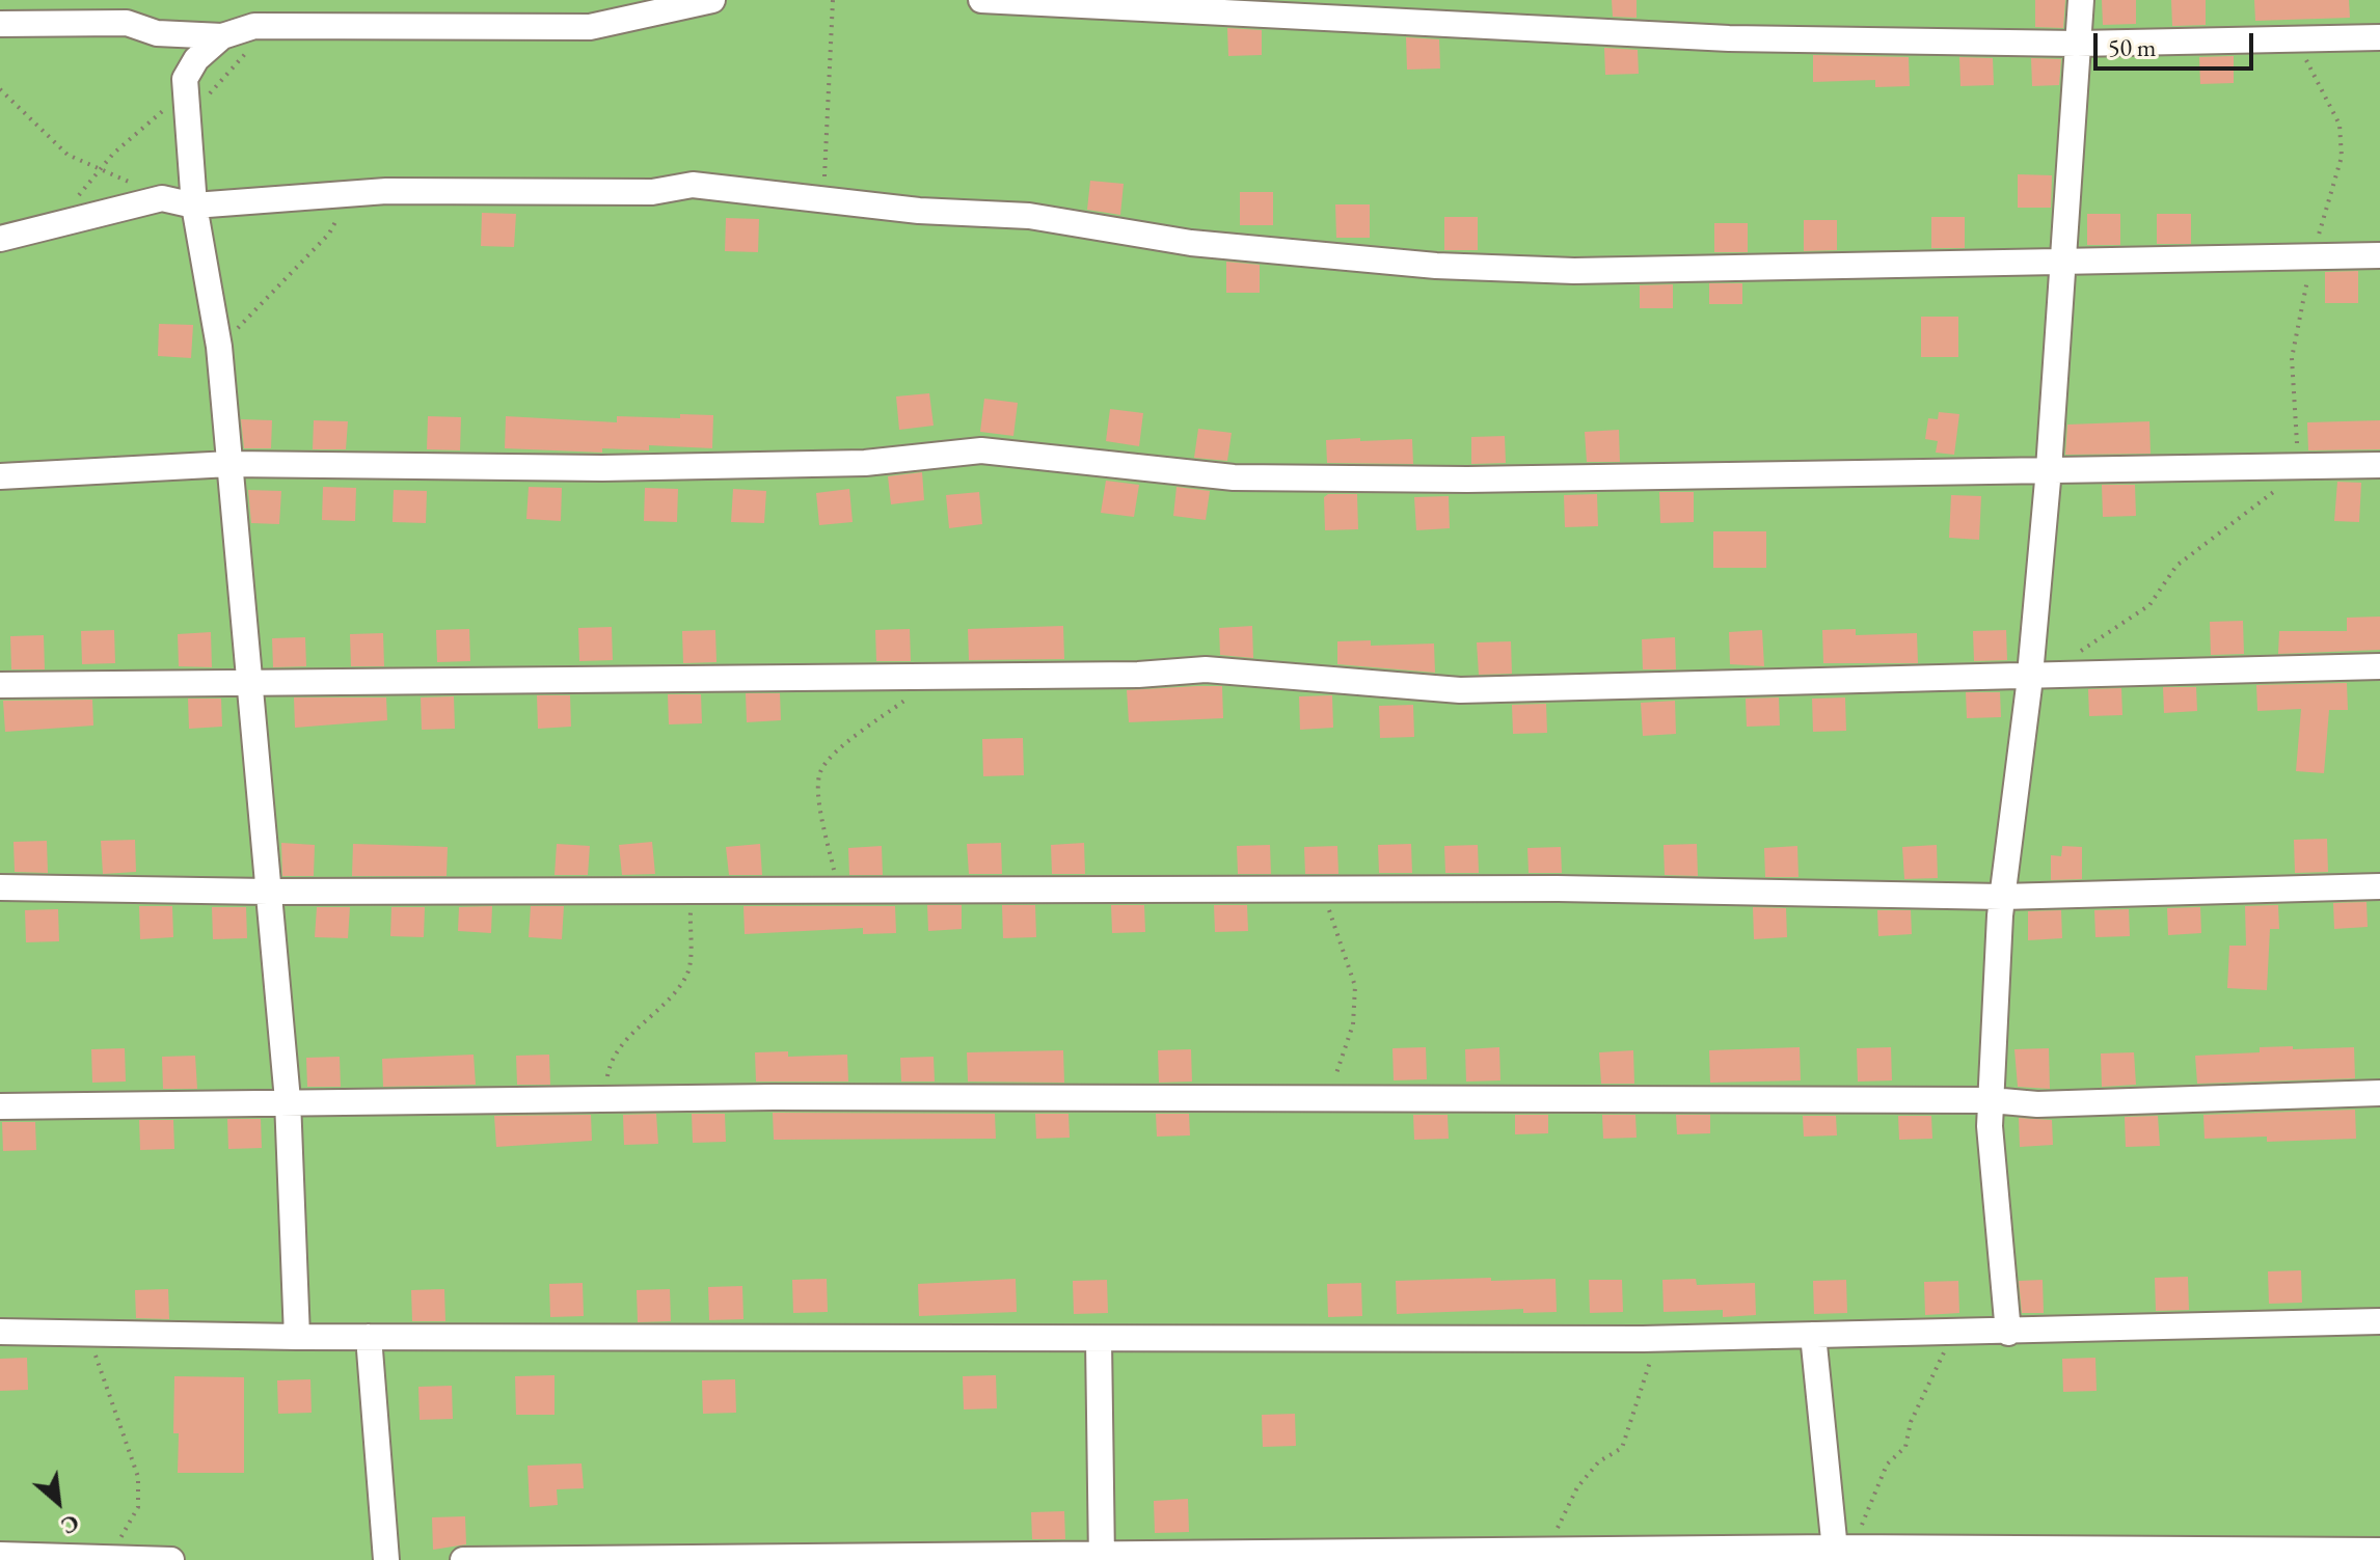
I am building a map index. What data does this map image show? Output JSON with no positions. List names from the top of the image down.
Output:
{
  "scale_bar": "50 m",
  "north": "bottom right"
}
